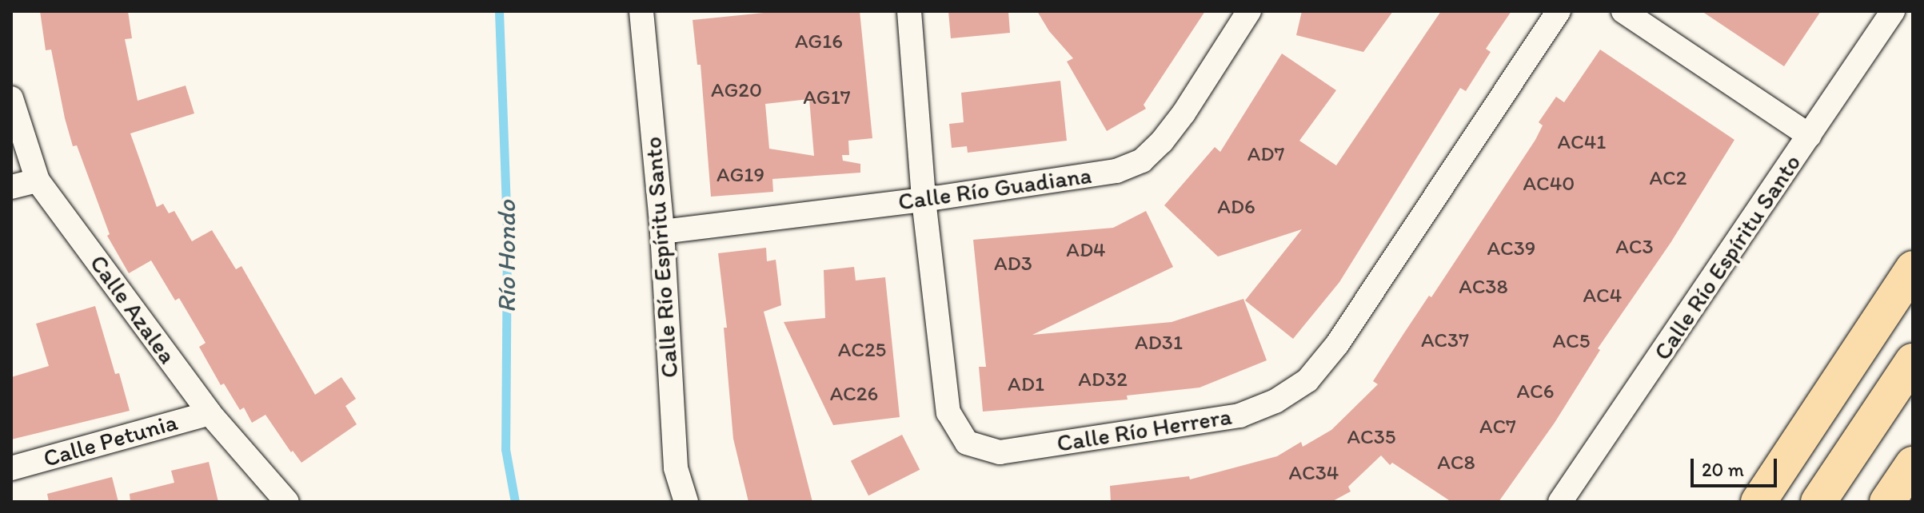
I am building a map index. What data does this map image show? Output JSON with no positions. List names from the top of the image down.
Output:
{
  "streets": {
    "street": [
      "Calle Río Guadiana",
      "Calle Río Espíritu Santo",
      "Calle Azalea",
      "Calle Río Herrera",
      "Calle Petunia"
    ]
  },
  "crossings": [
    ["Calle Río Guadiana", "Calle Río Espíritu Santo"],
    ["Calle Río Guadiana", "Calle Río Herrera"],
    ["Calle Azalea", "Calle Petunia"]
  ],
  "water": ["Río Hondo"],
  "house_numbers": [
    "AG16",
    "AG20",
    "AG17",
    "AC41",
    "AD7",
    "AG19",
    "AC2",
    "AC40",
    "AD6",
    "AC3",
    "AC39",
    "AD4",
    "AD3",
    "AC38",
    "AC4",
    "AC37",
    "AC5",
    "AD31",
    "AC25",
    "AD32",
    "AD1",
    "AC6",
    "AC26",
    "AC7",
    "AC35",
    "AC8",
    "AC34"
  ],
  "scale_bar": "20 m"
}
